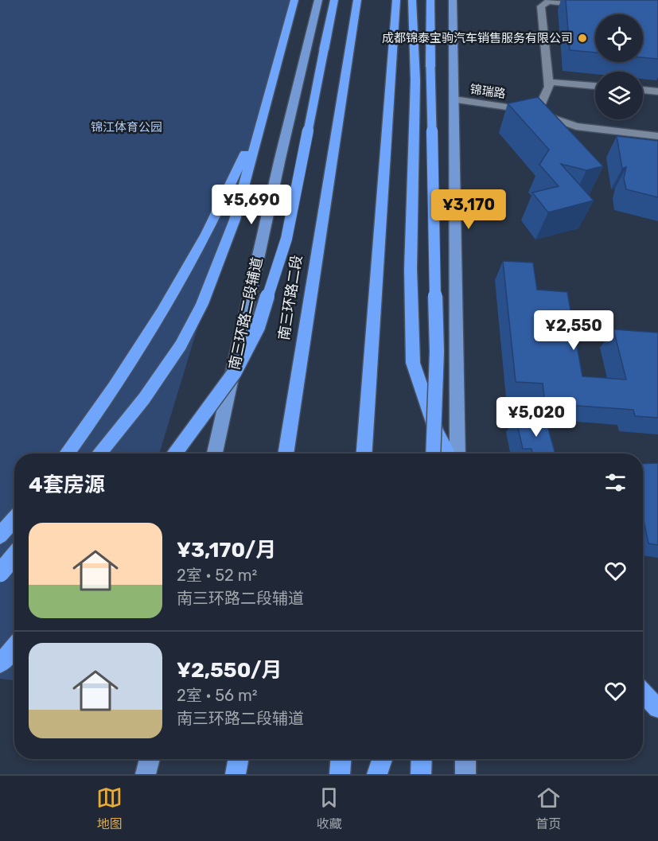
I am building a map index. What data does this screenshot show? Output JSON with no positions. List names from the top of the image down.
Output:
{
  "streets": {
    "highway": ["南三环路二段"],
    "main road": ["南三环路二段辅道"],
    "street": ["锦瑞路"]
  },
  "parks": ["锦江体育公园"],
  "places": ["成都锦泰宝驹汽车销售服务有限公司"],
  "page": {
    "price": [
      "¥5,690",
      "¥3,170",
      "¥2,550",
      "¥5,020"
    ],
    "heading": "4套房源",
    "list": [
      {
        "name": "¥3,170/月",
        "note": "2室 · 52 m² · 南三环路二段辅道"
      },
      {
        "name": "¥2,550/月",
        "note": "2室 · 56 m² · 南三环路二段辅道"
      }
    ],
    "tabs": ["地图", "收藏", "首页"]
  }
}
